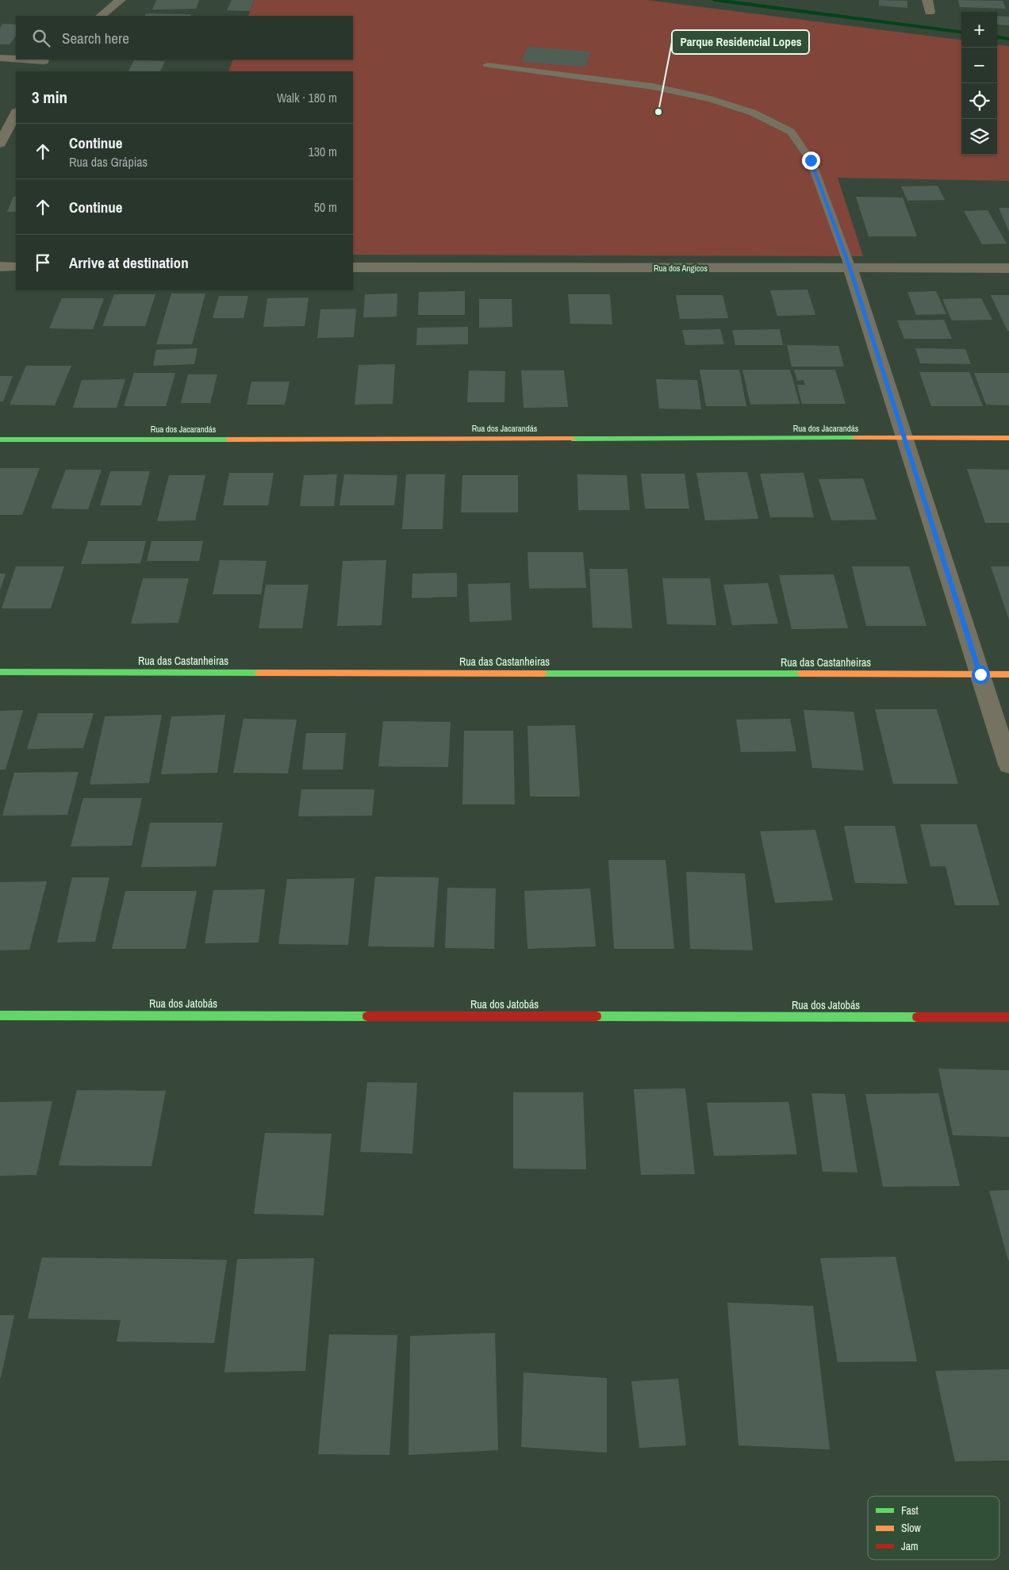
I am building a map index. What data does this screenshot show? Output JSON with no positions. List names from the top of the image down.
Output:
{
  "streets": {
    "street": [
      "Rua dos Angicos",
      "Rua dos Jacarandás",
      "Rua das Castanheiras",
      "Rua dos Jatobás"
    ]
  },
  "places": ["Parque Residencial Lopes"],
  "legend": ["Fast", "Slow", "Jam"],
  "page": {
    "map_buttons": ["+", "−"],
    "search": "Search here",
    "heading": ["3 min", "Walk · 180 m"],
    "list": [
      ["Continue", "Rua das Grápias", "130 m"],
      ["Continue", "50 m"],
      "Arrive at destination"
    ]
  }
}
